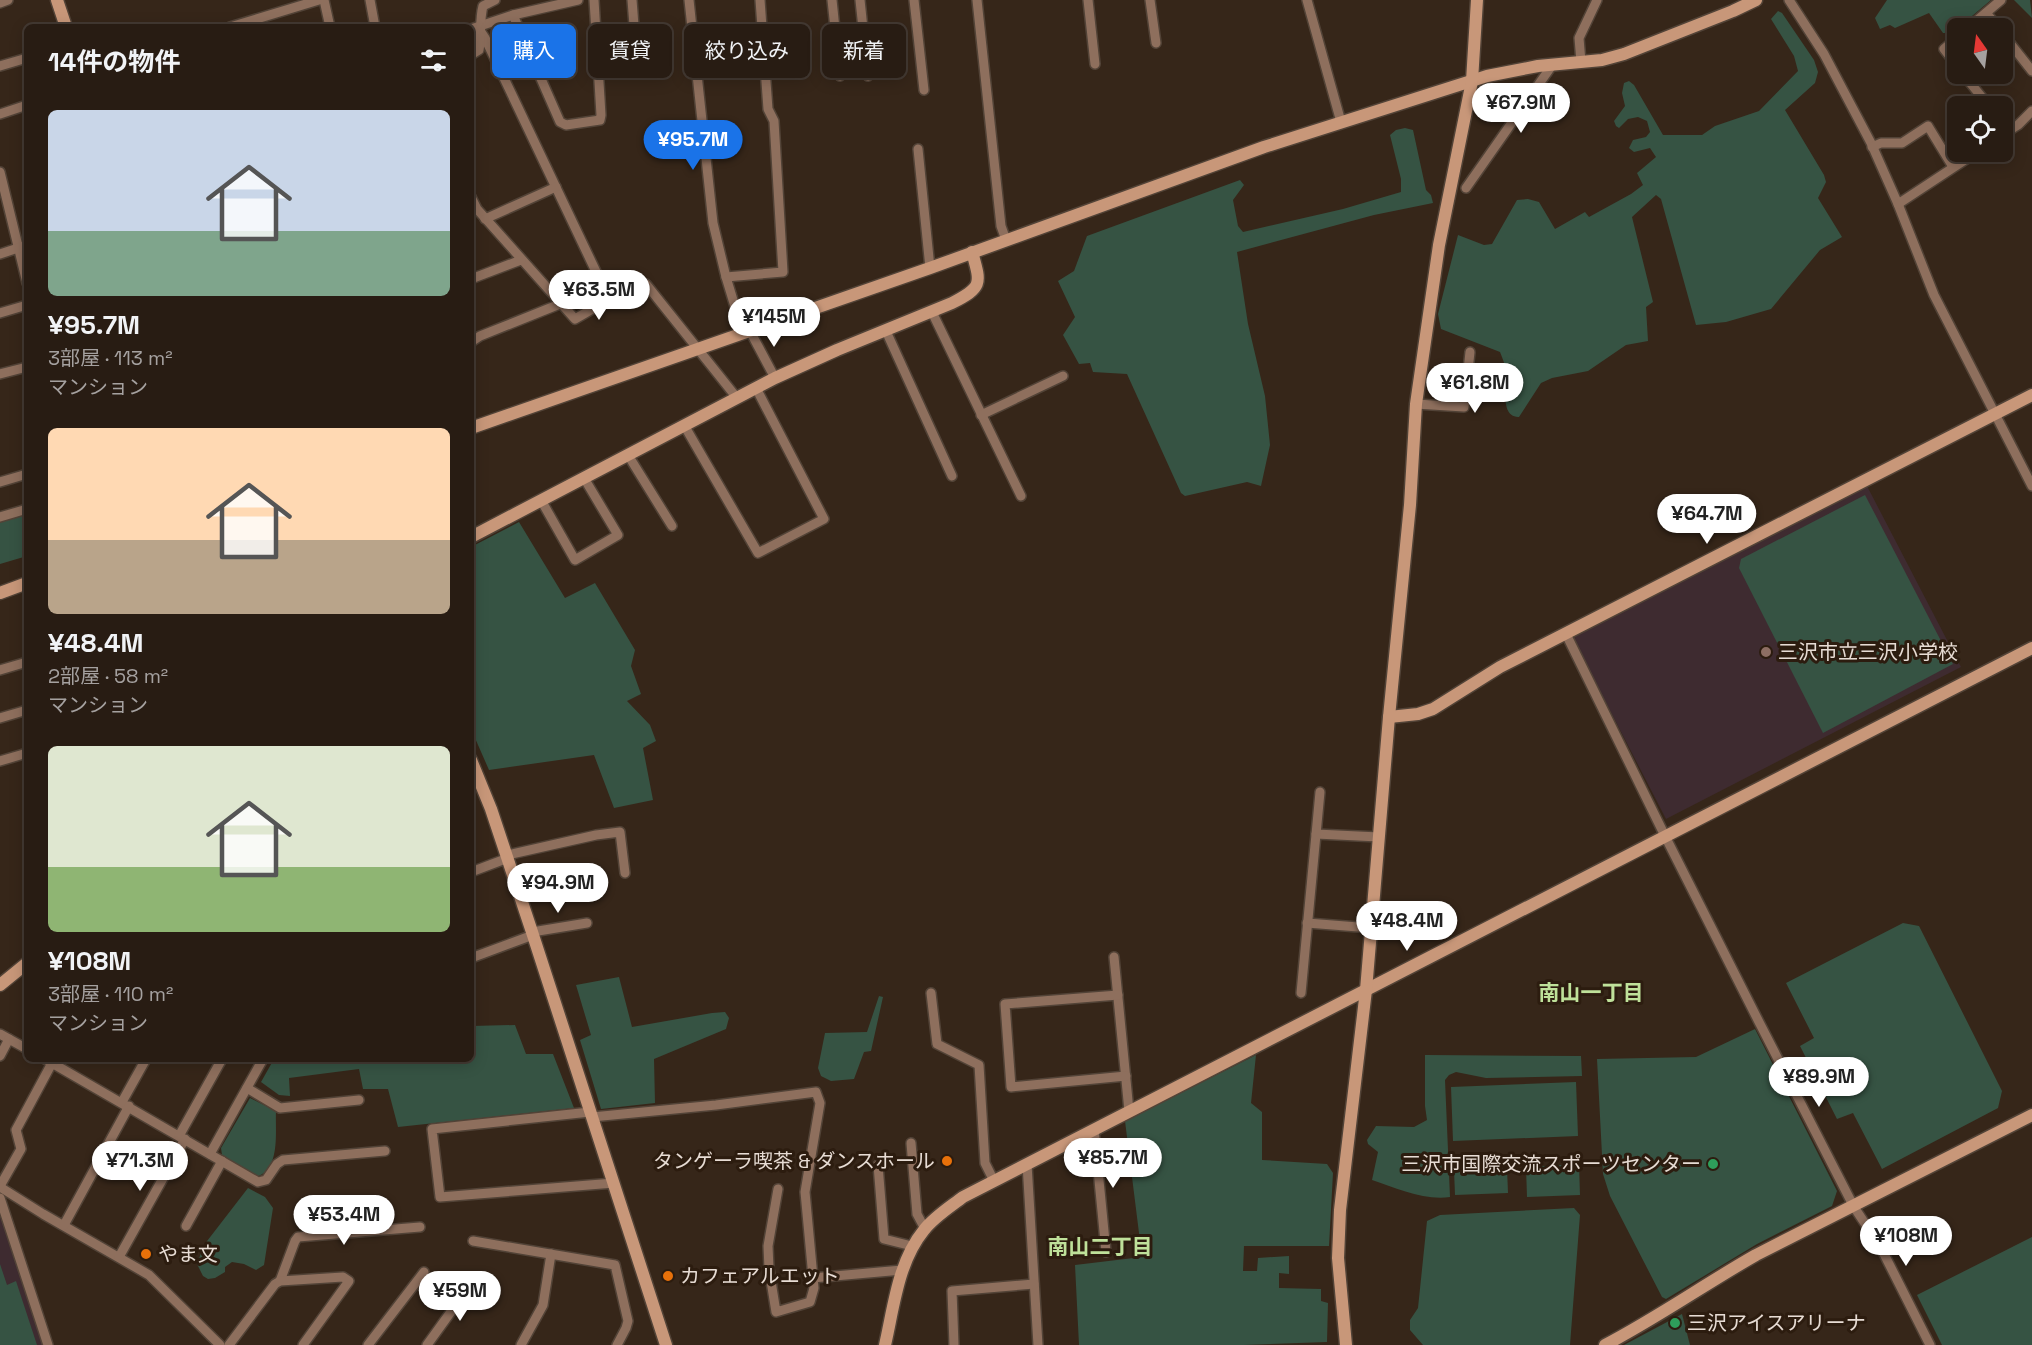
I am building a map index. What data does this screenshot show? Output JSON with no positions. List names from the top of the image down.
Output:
{
  "districts": ["南山一丁目", "南山二丁目"],
  "places": [
    "三沢市立三沢小学校",
    "タンゲーラ喫茶 & ダンスホール",
    "三沢市国際交流スポーツセンター",
    "やま文",
    "カフェアルエット",
    "三沢アイスアリーナ"
  ],
  "north": "top",
  "page": {
    "chip": [
      "購入",
      "賃貸",
      "絞り込み",
      "新着"
    ],
    "heading": "14件の物件",
    "price": [
      "¥67.9M",
      "¥95.7M",
      "¥63.5M",
      "¥145M",
      "¥61.8M",
      "¥64.7M",
      "¥94.9M",
      "¥48.4M",
      "¥89.9M",
      "¥85.7M",
      "¥71.3M",
      "¥53.4M",
      "¥108M",
      "¥59M"
    ],
    "list": [
      {
        "name": "¥95.7M",
        "note": "3部屋 · 113 m² · マンション"
      },
      {
        "name": "¥48.4M",
        "note": "2部屋 · 58 m² · マンション"
      },
      {
        "name": "¥108M",
        "note": "3部屋 · 110 m² · マンション"
      }
    ]
  }
}
